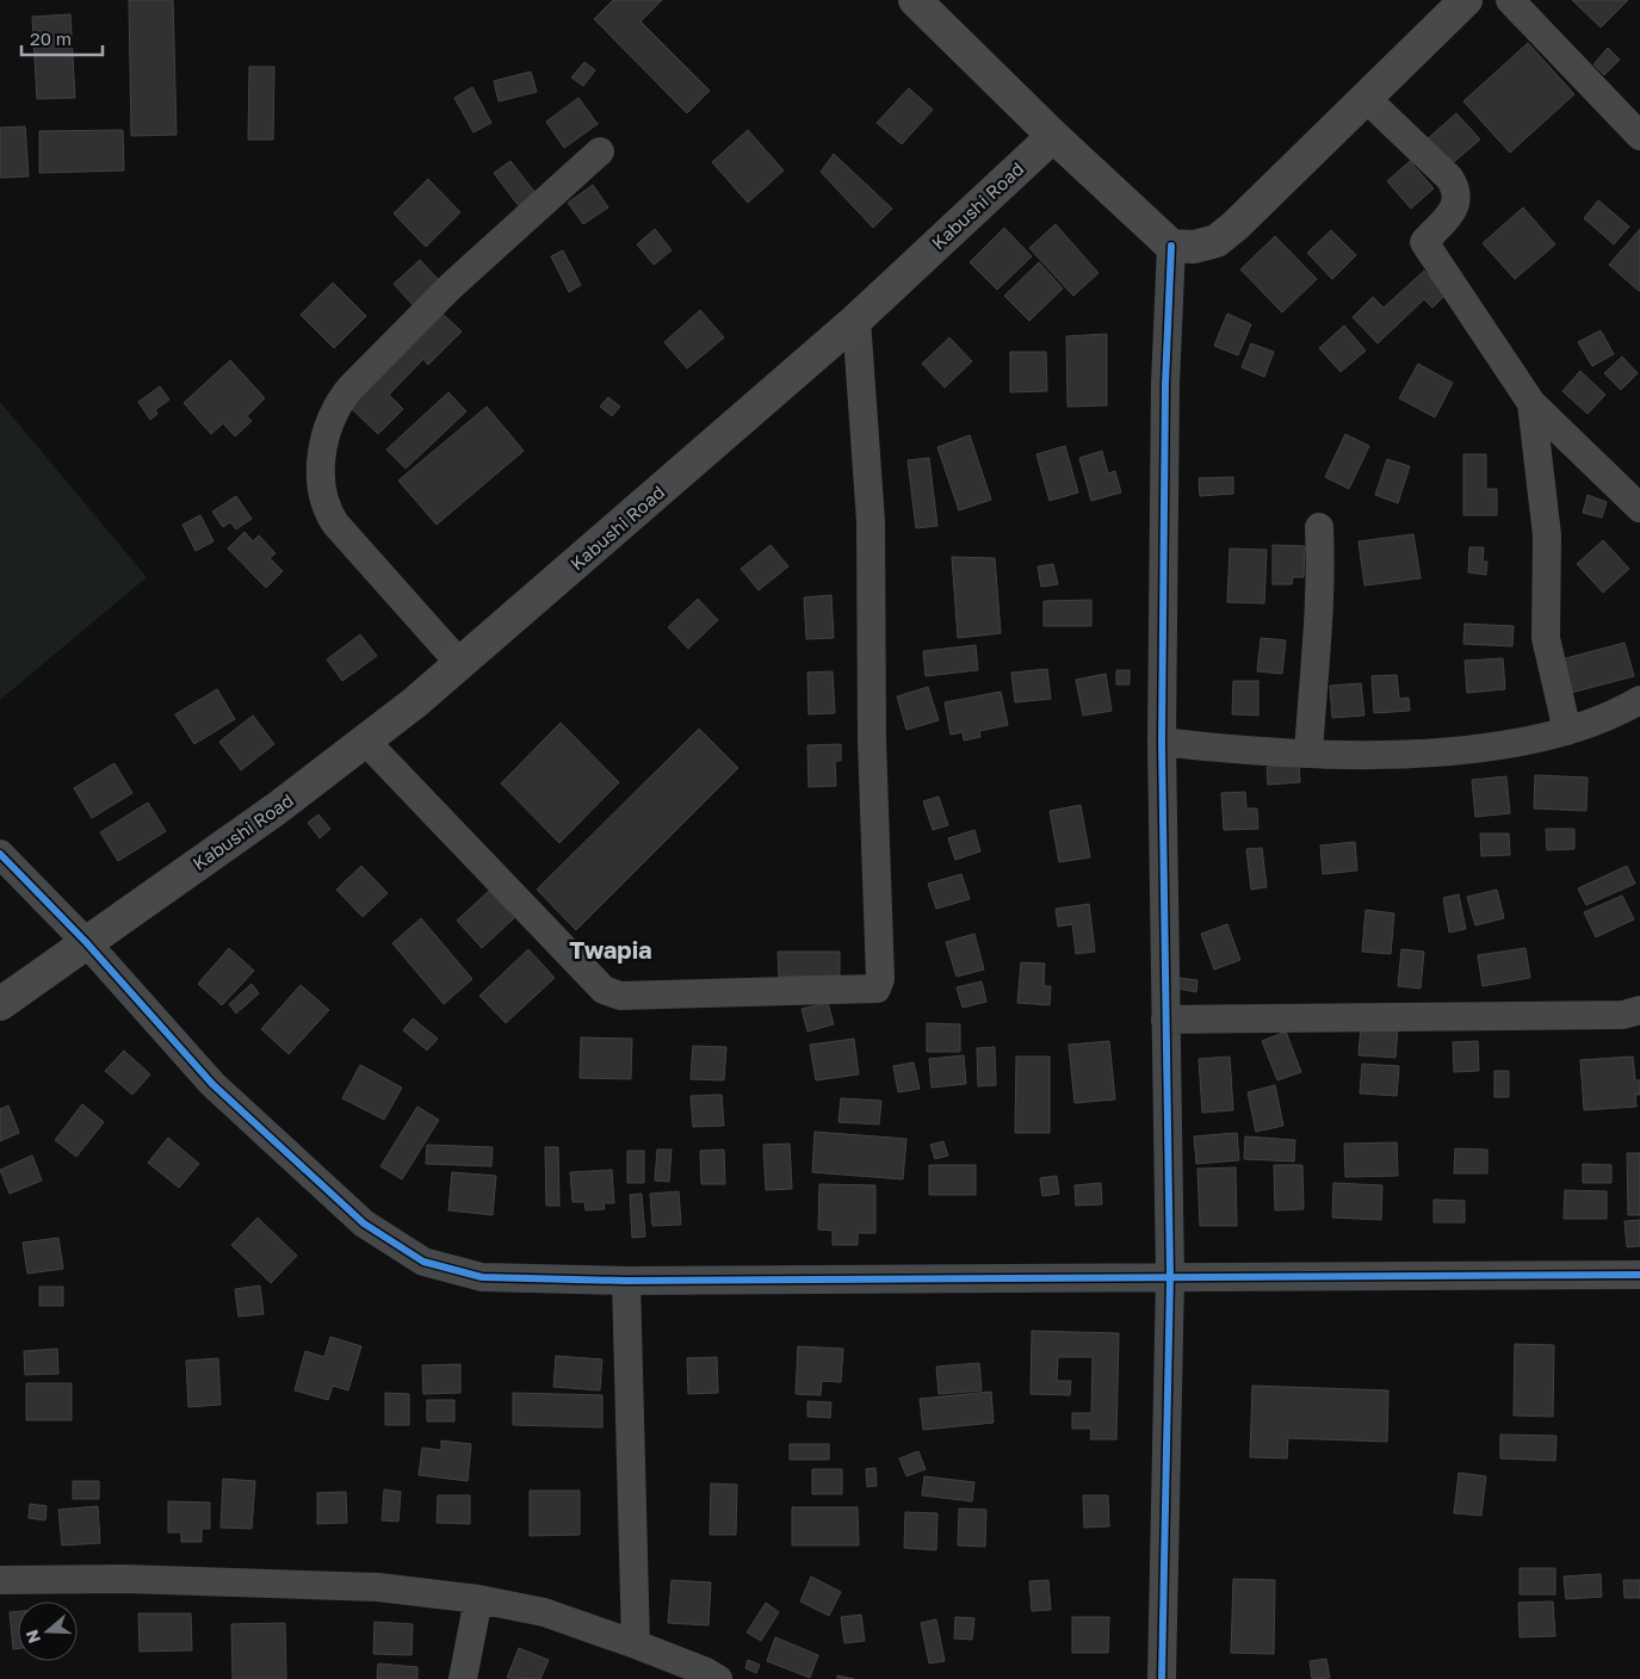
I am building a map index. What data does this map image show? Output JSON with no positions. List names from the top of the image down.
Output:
{
  "streets": {
    "main road": ["Kabushi Road"]
  },
  "districts": ["Twapia"],
  "scale_bar": "20 m",
  "north": "left"
}
